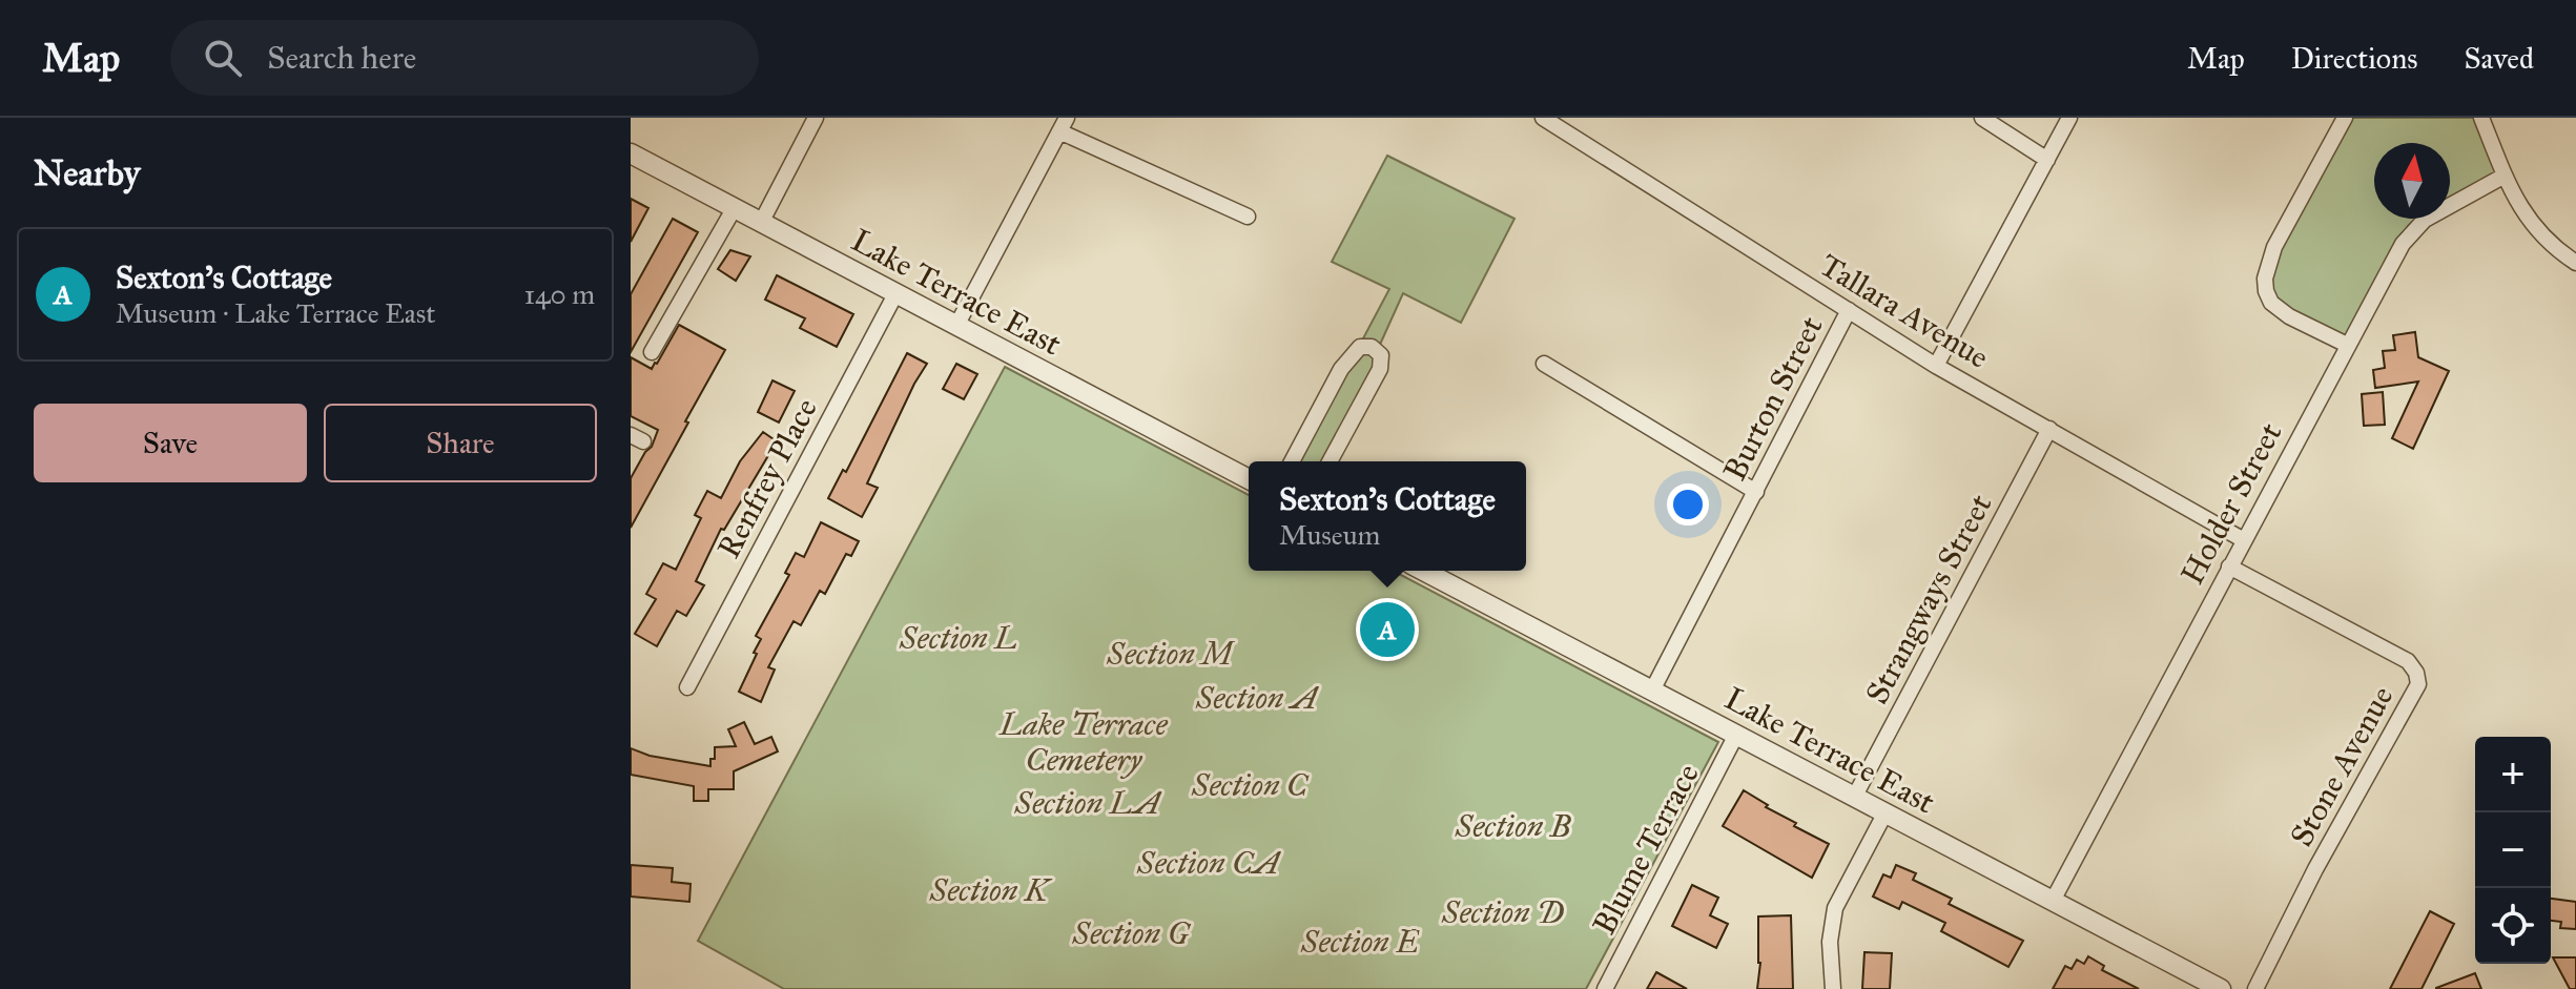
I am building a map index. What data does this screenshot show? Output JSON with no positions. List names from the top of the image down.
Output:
{
  "streets": {
    "street": [
      "Lake Terrace East",
      "Tallara Avenue",
      "Burton Street",
      "Renfrey Place",
      "Holder Street",
      "Strangways Street",
      "Stone Avenue",
      "Blume Terrace"
    ]
  },
  "crossings": [
    ["Lake Terrace East", "Burton Street"],
    ["Lake Terrace East", "Renfrey Place"],
    ["Lake Terrace East", "Holder Street"],
    ["Lake Terrace East", "Strangways Street"],
    ["Lake Terrace East", "Blume Terrace"],
    ["Tallara Avenue", "Burton Street"],
    ["Tallara Avenue", "Holder Street"],
    ["Tallara Avenue", "Strangways Street"],
    ["Holder Street", "Stone Avenue"]
  ],
  "parks": [
    "Section L",
    "Section M",
    "Section A",
    "Lake Terrace Cemetery",
    "Section C",
    "Section LA",
    "Section B",
    "Section CA",
    "Section K",
    "Section D",
    "Section G",
    "Section E"
  ],
  "north": "top",
  "page": {
    "header": "Map",
    "search": "Search here",
    "nav": ["Map", "Directions", "Saved"],
    "heading": "Nearby",
    "list": [
      {
        "mark": "A",
        "name": "Sexton's Cottage",
        "note": "Museum · Lake Terrace East",
        "value": "140 m"
      }
    ],
    "buttons": ["Save", "Share"],
    "popup": ["Sexton's Cottage", "Museum"],
    "pins": "A",
    "map_buttons": ["+", "−"]
  }
}
